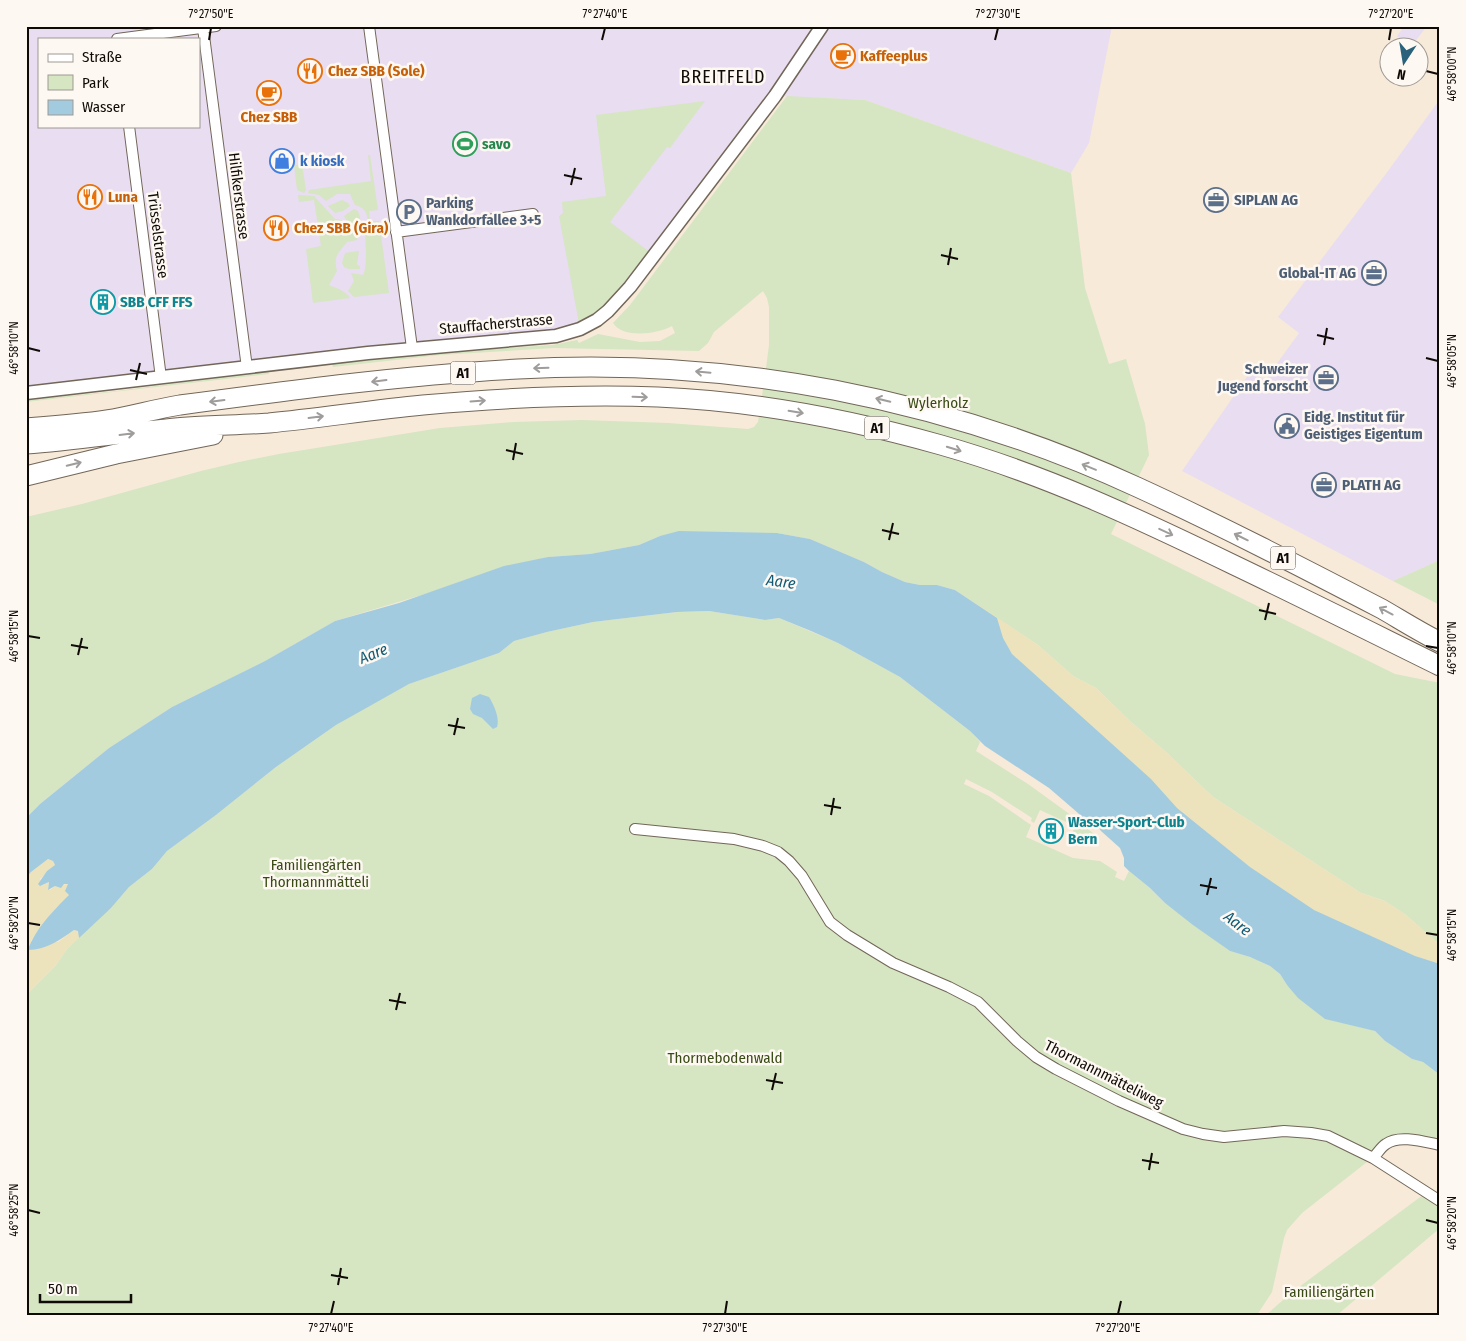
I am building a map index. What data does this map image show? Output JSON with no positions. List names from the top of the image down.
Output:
{
  "streets": {
    "highway": ["A1"],
    "street": [
      "Hilfikerstrasse",
      "Trüsselstrasse",
      "Stauffacherstrasse",
      "Thormannmätteliweg"
    ]
  },
  "crossings": [
    ["Hilfikerstrasse", "Stauffacherstrasse"],
    ["Trüsselstrasse", "Stauffacherstrasse"]
  ],
  "districts": ["BREITFELD"],
  "water": ["Aare"],
  "parks": [
    "Wylerholz",
    "Familiengärten Thormannmätteli",
    "Thormebodenwald",
    "Familiengärten"
  ],
  "places": {
    "cafe": ["Kaffeeplus", "Chez SBB"],
    "restaurant": ["Chez SBB (Sole)", "Luna", "Chez SBB (Gira)"],
    "sports": ["savo"],
    "shop": ["k kiosk"],
    "office": [
      "SIPLAN AG",
      "Global-IT AG",
      "Schweizer Jugend forscht",
      "PLATH AG"
    ],
    "parking": ["Parking Wankdorfallee 3+5"],
    "building": ["SBB CFF FFS", "Wasser-Sport-Club Bern"],
    "public building": ["Eidg. Institut für Geistiges Eigentum"]
  },
  "legend": ["Straße", "Park", "Wasser"],
  "scale_bar": "50 m",
  "north": "bottom",
  "coordinates": [
    "7°27'50\"E",
    "7°27'40\"E",
    "7°27'30\"E",
    "7°27'20\"E",
    "46°58'00\"N",
    "46°58'10\"N",
    "46°58'05\"N",
    "46°58'15\"N",
    "46°58'20\"N",
    "46°58'25\"N"
  ]
}
